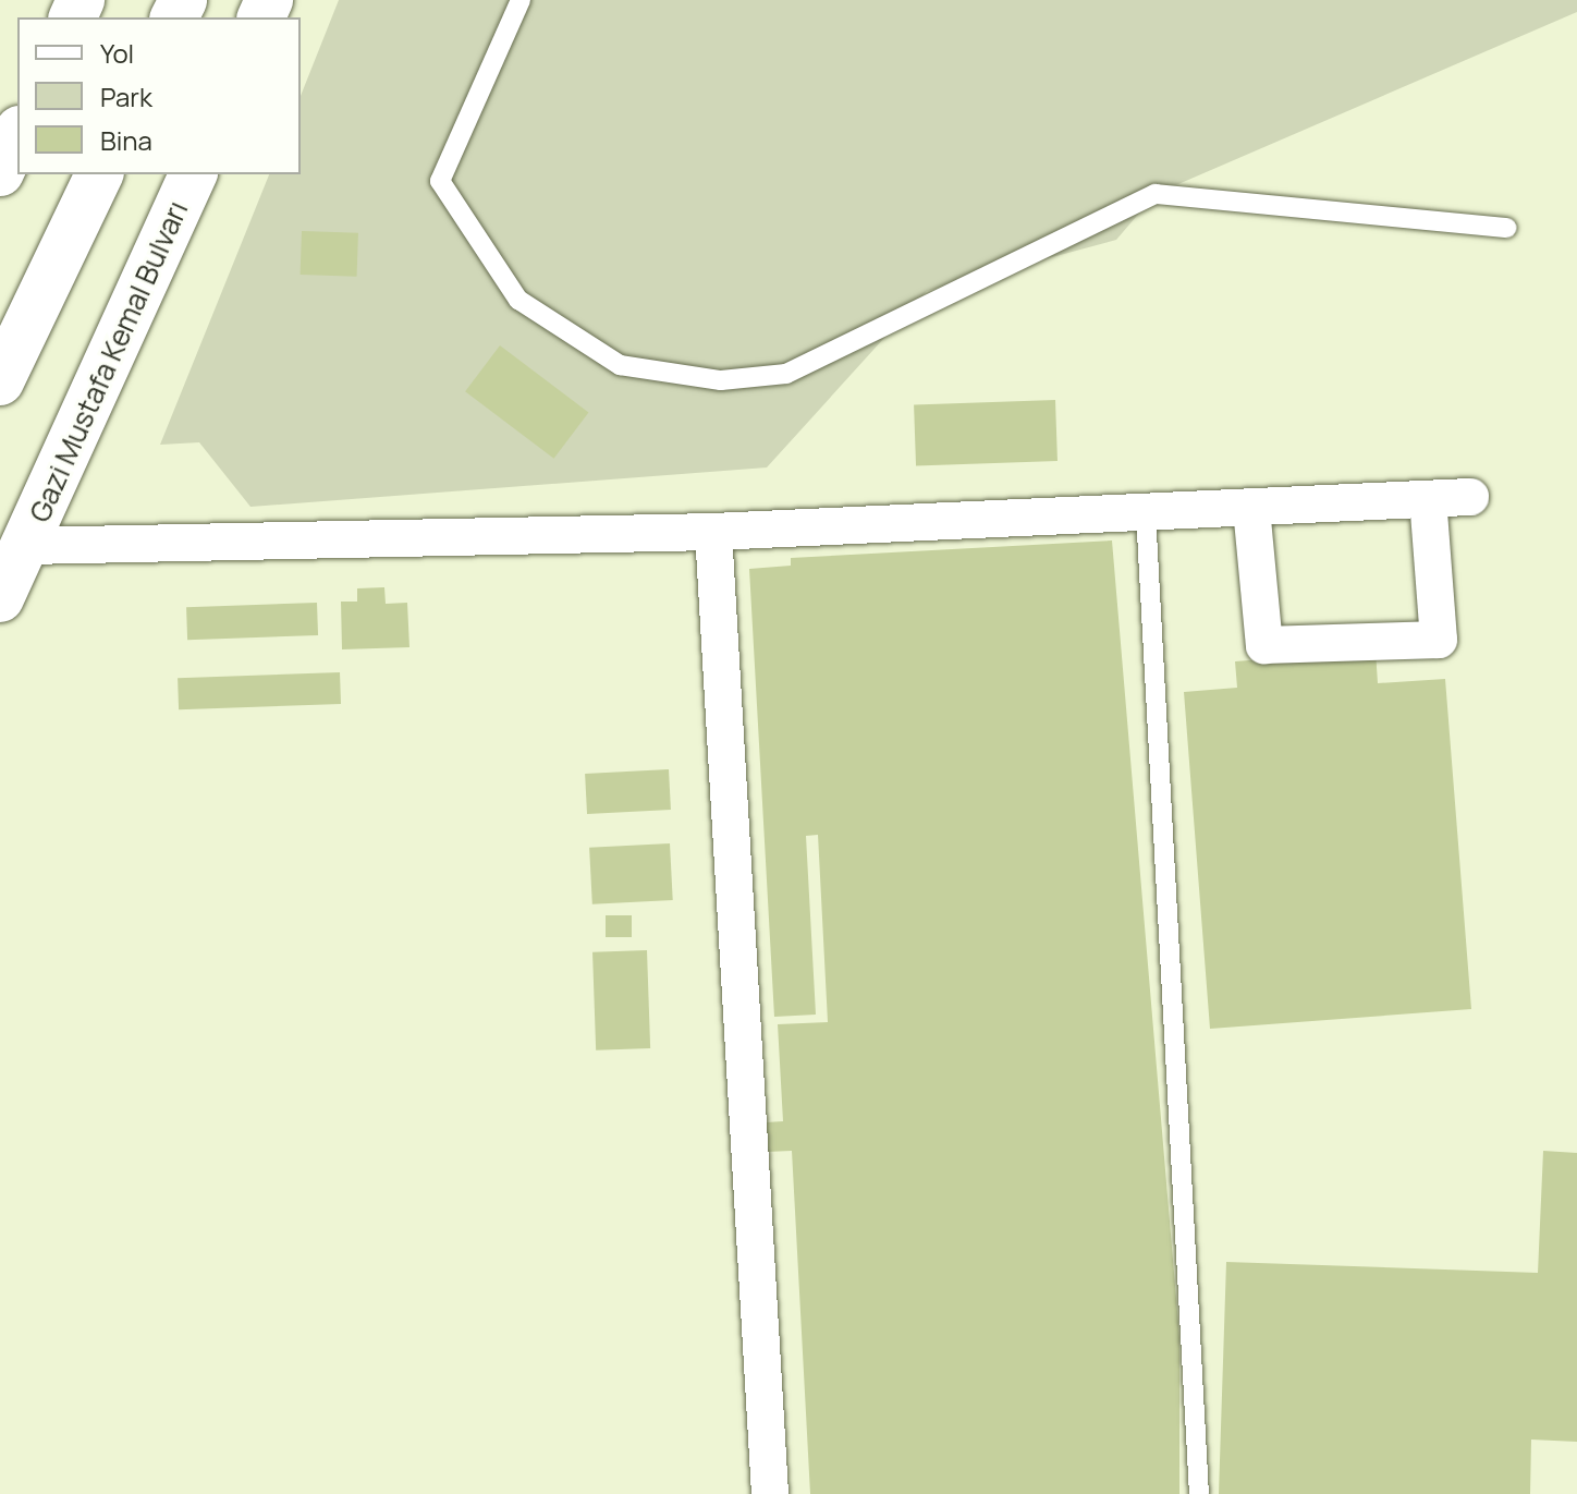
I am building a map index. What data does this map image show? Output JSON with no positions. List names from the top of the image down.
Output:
{
  "streets": {
    "main road": ["Gazi Mustafa Kemal Bulvarı"]
  },
  "legend": ["Yol", "Park", "Bina"]
}
